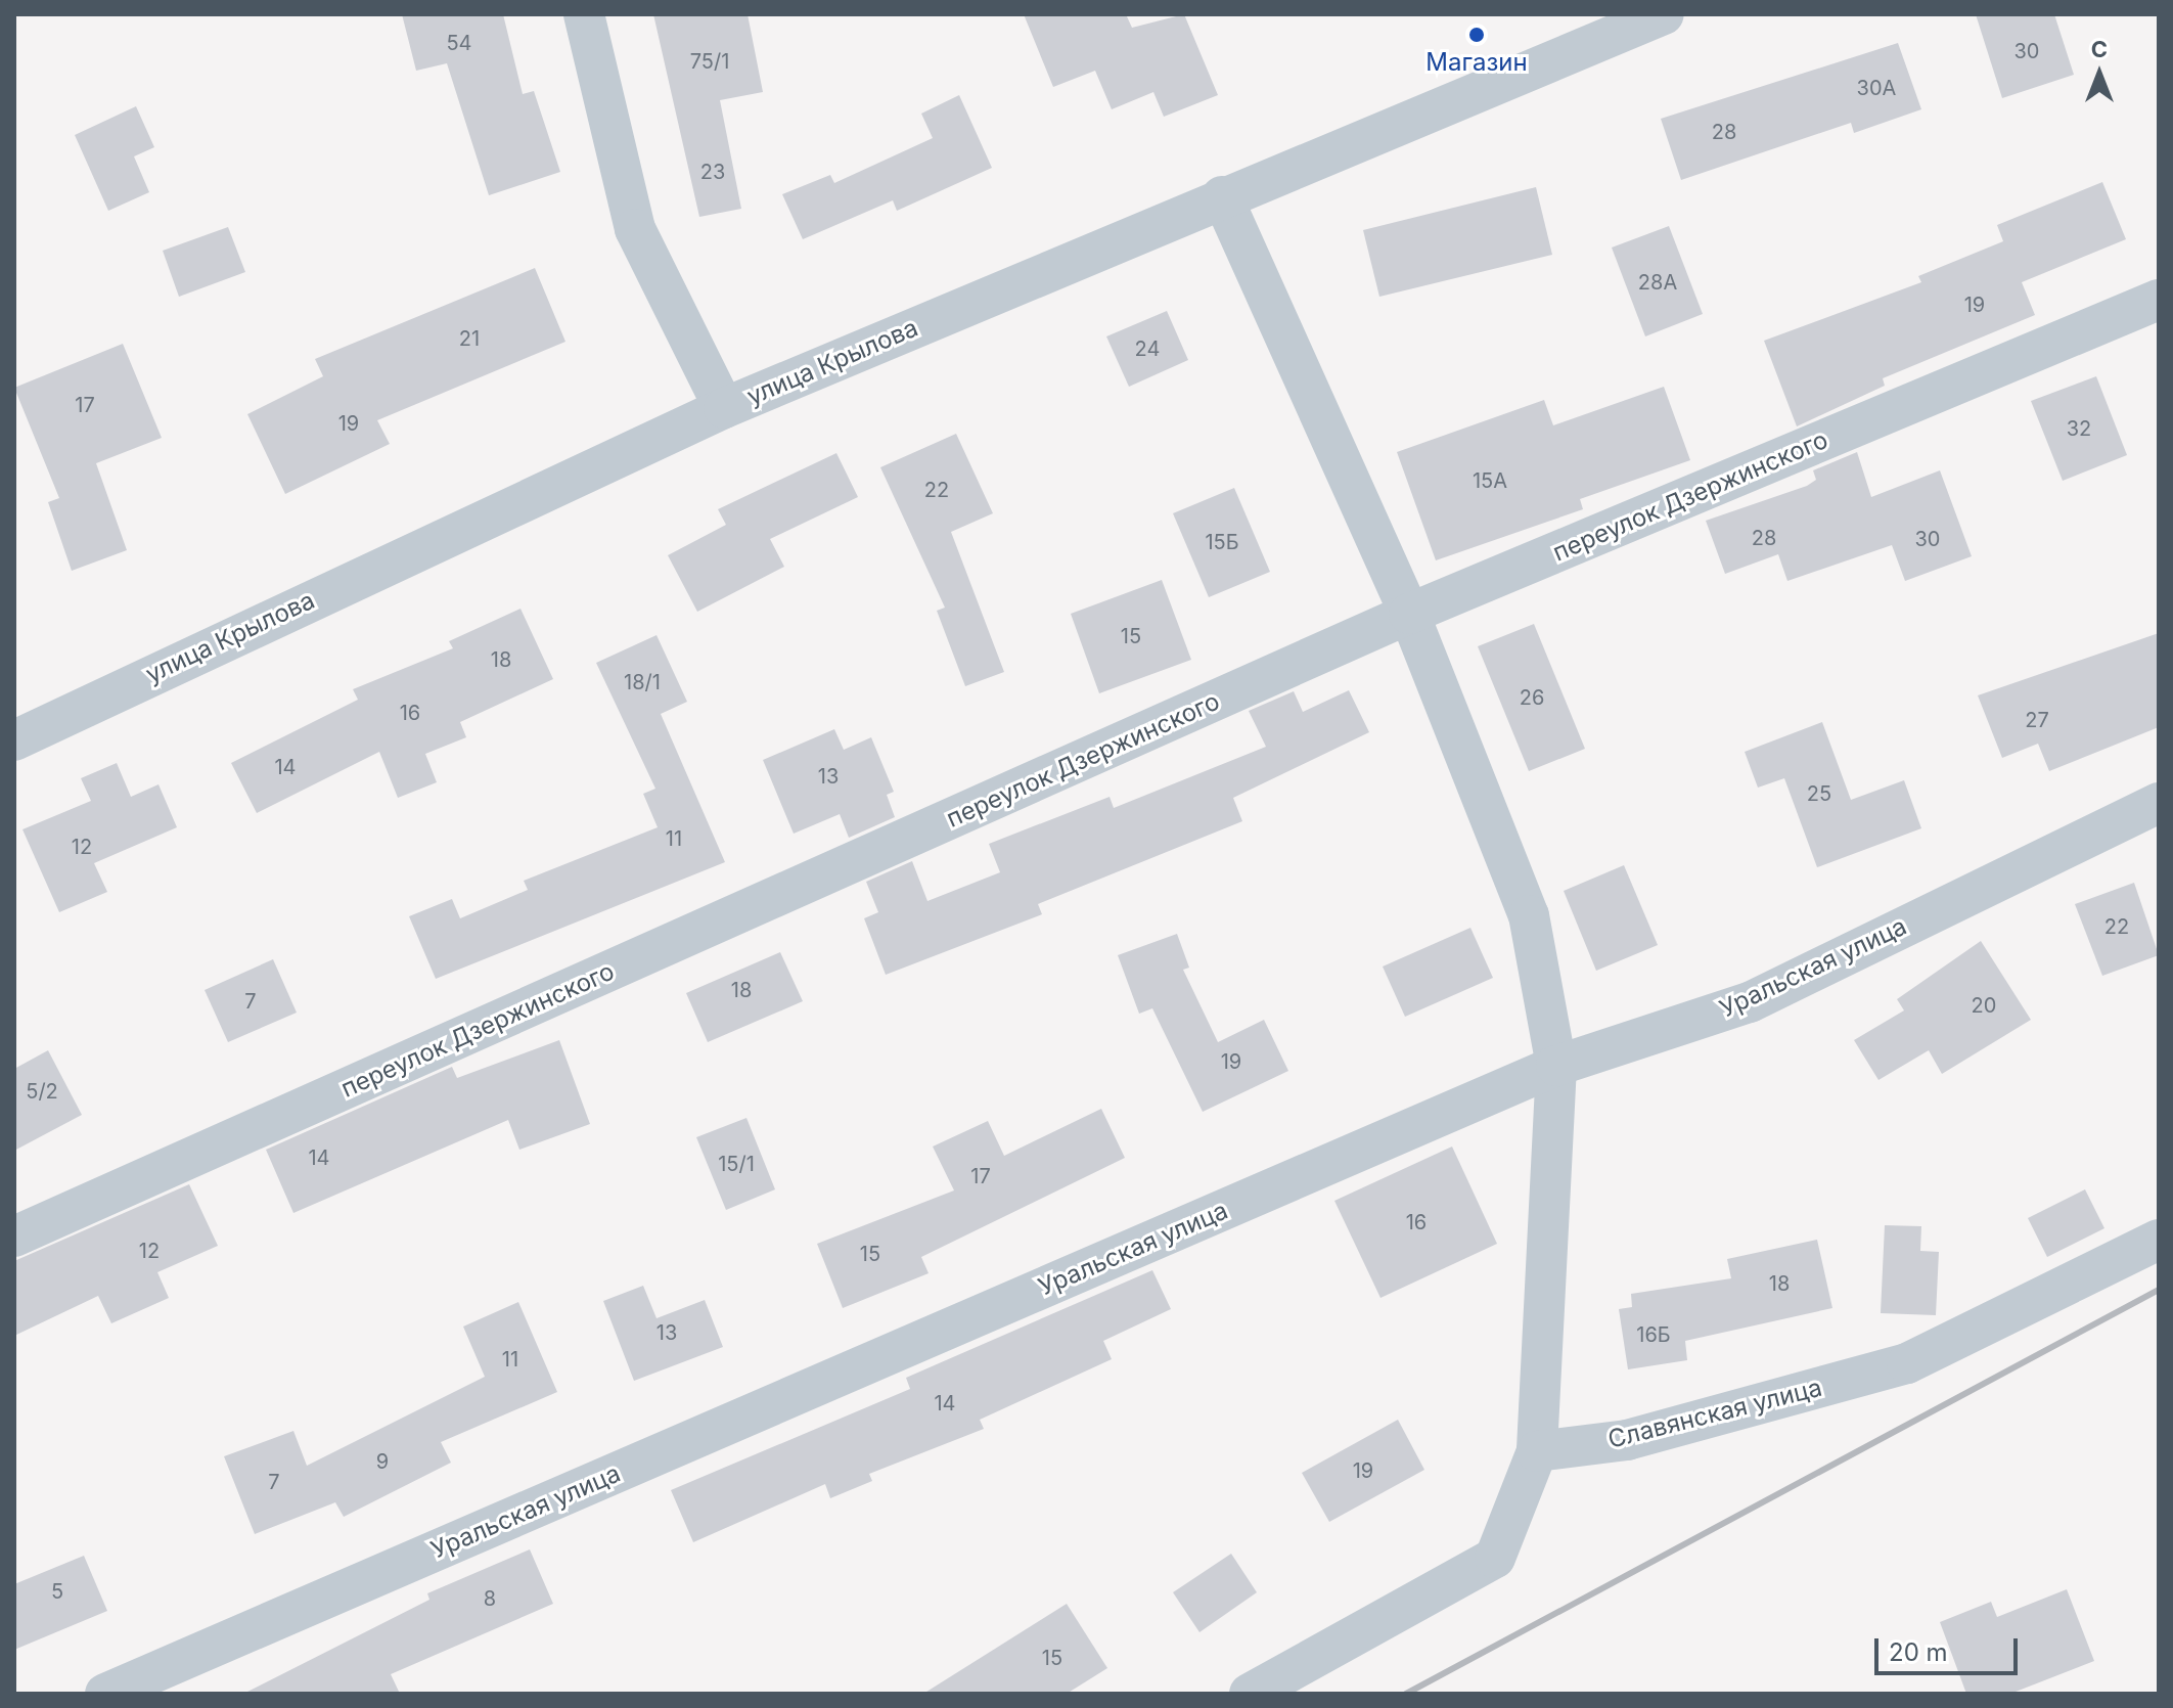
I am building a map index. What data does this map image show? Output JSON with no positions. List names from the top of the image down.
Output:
{
  "streets": {
    "street": [
      "улица Крылова",
      "переулок Дзержинского",
      "Уральская улица",
      "Славянская улица"
    ]
  },
  "places": ["Магазин"],
  "house_numbers": [
    "54",
    "30",
    "75/1",
    "30А",
    "28",
    "23",
    "28А",
    "19",
    "21",
    "24",
    "17",
    "19",
    "32",
    "15А",
    "22",
    "28",
    "30",
    "15Б",
    "15",
    "18",
    "18/1",
    "26",
    "16",
    "27",
    "14",
    "13",
    "25",
    "11",
    "12",
    "22",
    "18",
    "7",
    "20",
    "19",
    "5/2",
    "14",
    "15/1",
    "17",
    "16",
    "12",
    "15",
    "18",
    "13",
    "16Б",
    "11",
    "14",
    "9",
    "19",
    "7",
    "5",
    "8",
    "15"
  ],
  "scale_bar": "20 m",
  "north": "top"
}
